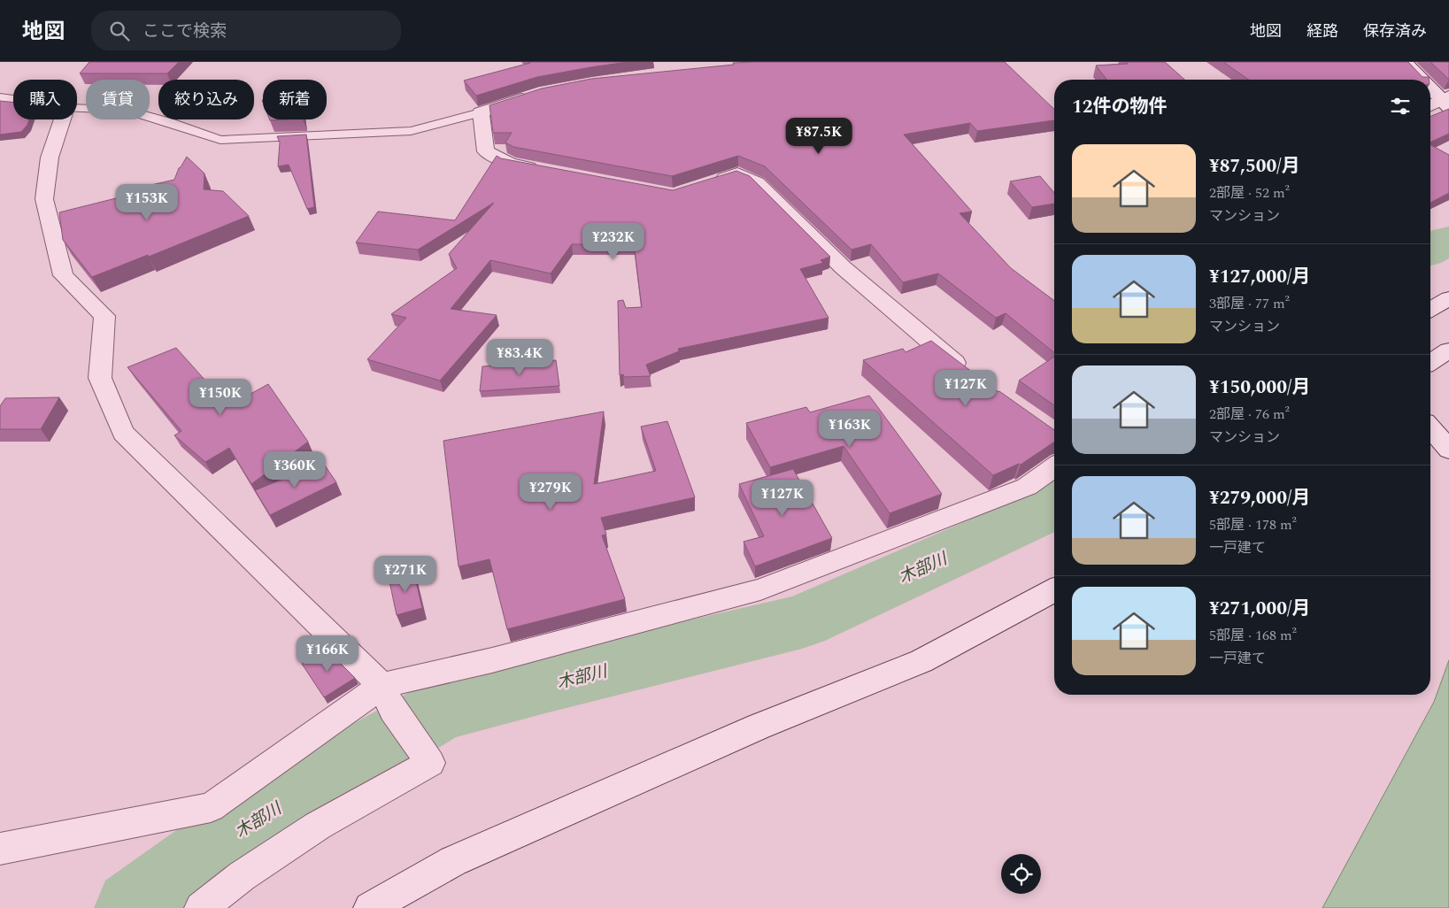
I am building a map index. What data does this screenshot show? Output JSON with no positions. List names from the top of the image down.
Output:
{
  "water": ["木部川"],
  "page": {
    "header": "地図",
    "search": "ここで検索",
    "nav": ["地図", "経路", "保存済み"],
    "chip": [
      "購入",
      "賃貸",
      "絞り込み",
      "新着"
    ],
    "heading": "12件の物件",
    "price": [
      "¥87.5K",
      "¥153K",
      "¥232K",
      "¥83.4K",
      "¥127K",
      "¥150K",
      "¥163K",
      "¥360K",
      "¥279K",
      "¥127K",
      "¥271K",
      "¥166K"
    ],
    "list": [
      {
        "name": "¥87,500/月",
        "note": "2部屋 · 52 m² · マンション"
      },
      {
        "name": "¥127,000/月",
        "note": "3部屋 · 77 m² · マンション"
      },
      {
        "name": "¥150,000/月",
        "note": "2部屋 · 76 m² · マンション"
      },
      {
        "name": "¥279,000/月",
        "note": "5部屋 · 178 m² · 一戸建て"
      },
      {
        "name": "¥271,000/月",
        "note": "5部屋 · 168 m² · 一戸建て"
      }
    ]
  }
}
